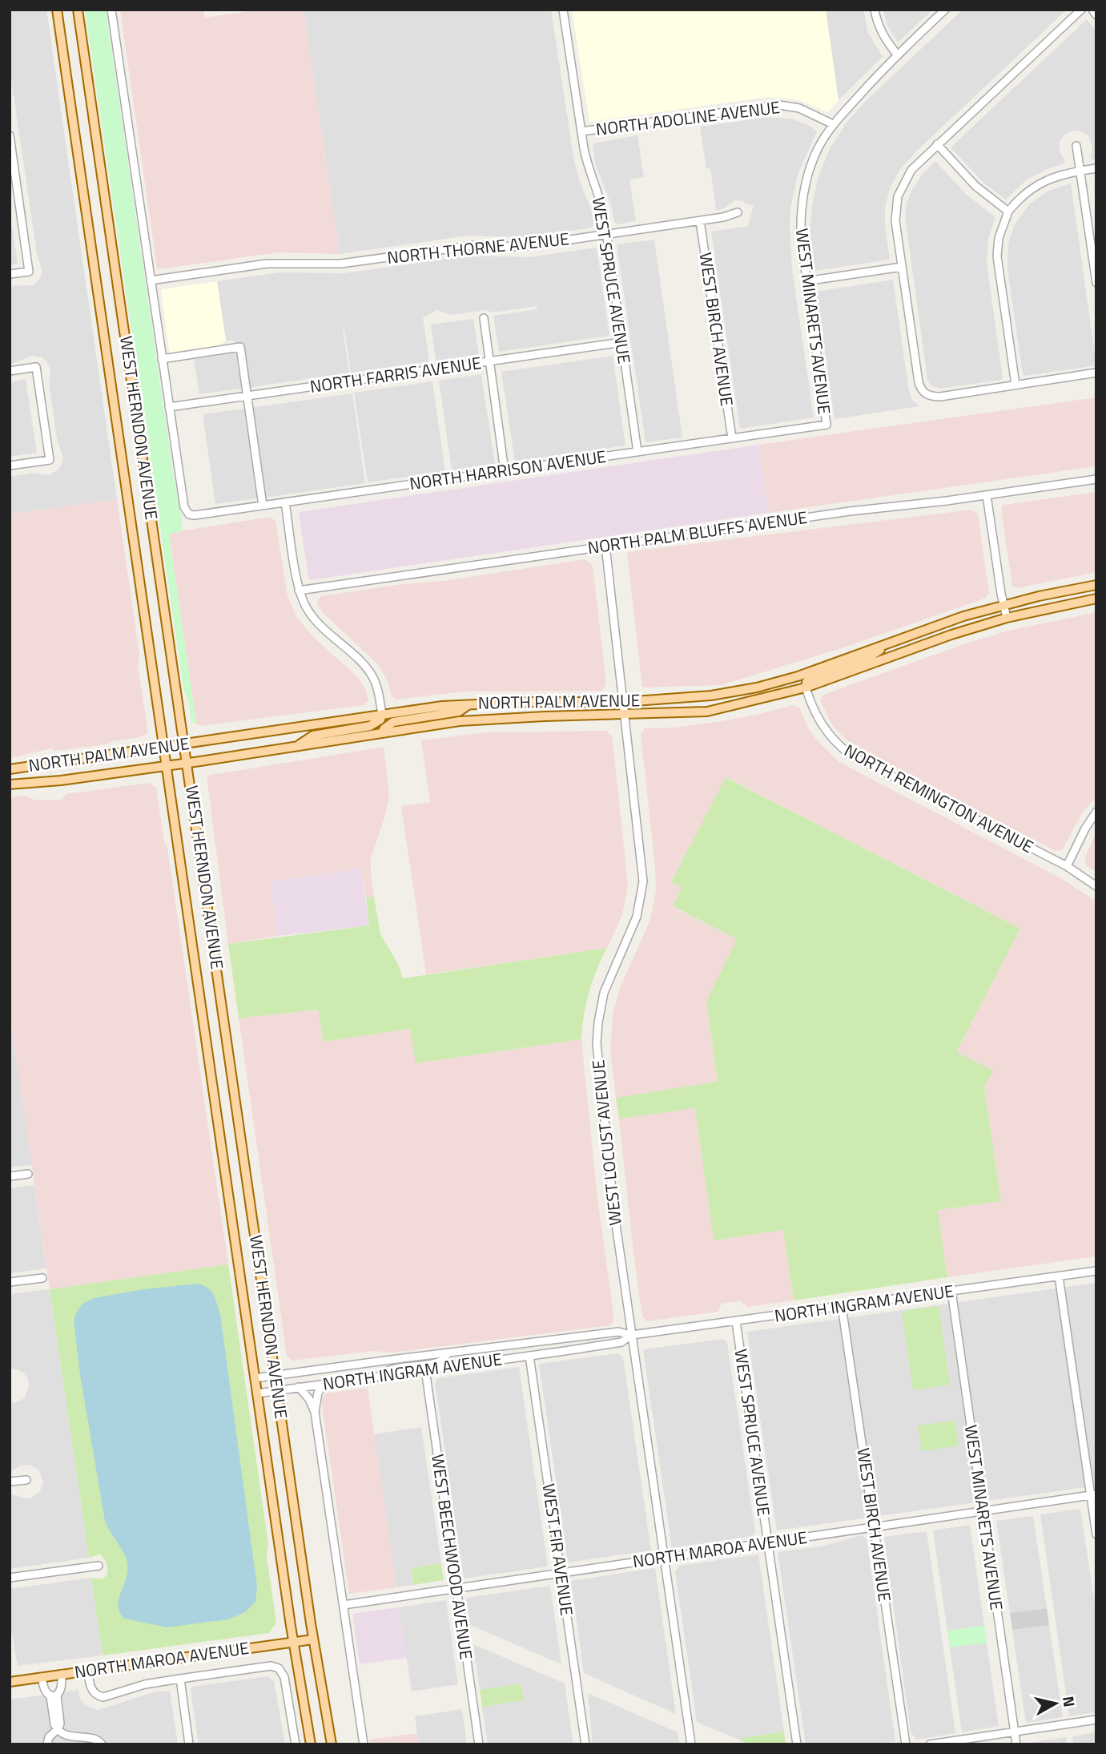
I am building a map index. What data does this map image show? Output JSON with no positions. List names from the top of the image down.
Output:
{
  "streets": {
    "main road": ["WEST HERNDON AVENUE", "NORTH PALM AVENUE", "NORTH MAROA AVENUE"],
    "street": [
      "NORTH ADOLINE AVENUE",
      "NORTH THORNE AVENUE",
      "WEST SPRUCE AVENUE",
      "WEST MINARETS AVENUE",
      "WEST BIRCH AVENUE",
      "NORTH FARRIS AVENUE",
      "NORTH HARRISON AVENUE",
      "NORTH PALM BLUFFS AVENUE",
      "NORTH REMINGTON AVENUE",
      "WEST LOCUST AVENUE",
      "NORTH INGRAM AVENUE",
      "WEST FIR AVENUE",
      "WEST BEECHWOOD AVENUE"
    ]
  },
  "crossings": [
    ["NORTH ADOLINE AVENUE", "WEST SPRUCE AVENUE"],
    ["NORTH ADOLINE AVENUE", "WEST MINARETS AVENUE"],
    ["NORTH THORNE AVENUE", "WEST SPRUCE AVENUE"],
    ["NORTH THORNE AVENUE", "WEST BIRCH AVENUE"],
    ["NORTH THORNE AVENUE", "WEST HERNDON AVENUE"],
    ["WEST SPRUCE AVENUE", "NORTH FARRIS AVENUE"],
    ["WEST SPRUCE AVENUE", "NORTH HARRISON AVENUE"],
    ["WEST SPRUCE AVENUE", "NORTH INGRAM AVENUE"],
    ["WEST SPRUCE AVENUE", "NORTH MAROA AVENUE"],
    ["WEST MINARETS AVENUE", "NORTH HARRISON AVENUE"],
    ["WEST MINARETS AVENUE", "NORTH INGRAM AVENUE"],
    ["WEST MINARETS AVENUE", "NORTH MAROA AVENUE"],
    ["WEST BIRCH AVENUE", "NORTH HARRISON AVENUE"],
    ["WEST BIRCH AVENUE", "NORTH INGRAM AVENUE"],
    ["WEST BIRCH AVENUE", "NORTH MAROA AVENUE"],
    ["NORTH FARRIS AVENUE", "WEST HERNDON AVENUE"],
    ["WEST HERNDON AVENUE", "NORTH HARRISON AVENUE"],
    ["WEST HERNDON AVENUE", "NORTH PALM AVENUE"],
    ["WEST HERNDON AVENUE", "NORTH INGRAM AVENUE"],
    ["WEST HERNDON AVENUE", "NORTH MAROA AVENUE"],
    ["NORTH PALM BLUFFS AVENUE", "WEST LOCUST AVENUE"],
    ["NORTH PALM AVENUE", "NORTH REMINGTON AVENUE"],
    ["NORTH PALM AVENUE", "WEST LOCUST AVENUE"],
    ["WEST LOCUST AVENUE", "NORTH INGRAM AVENUE"],
    ["WEST LOCUST AVENUE", "NORTH MAROA AVENUE"],
    ["NORTH INGRAM AVENUE", "WEST FIR AVENUE"],
    ["NORTH INGRAM AVENUE", "WEST BEECHWOOD AVENUE"],
    ["WEST FIR AVENUE", "NORTH MAROA AVENUE"],
    ["NORTH MAROA AVENUE", "WEST BEECHWOOD AVENUE"]
  ],
  "north": "right"
}
